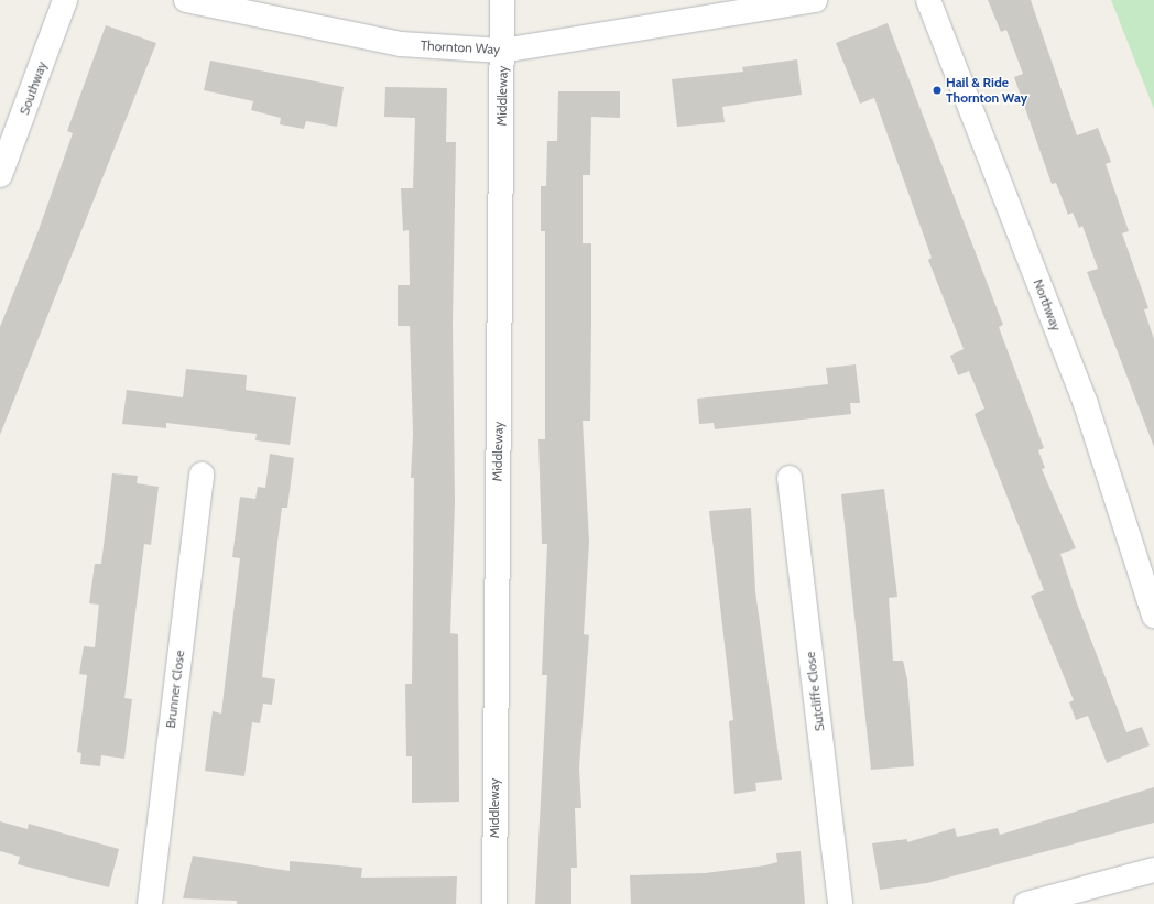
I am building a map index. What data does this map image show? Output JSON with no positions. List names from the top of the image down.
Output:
{
  "streets": {
    "street": [
      "Thornton Way",
      "Southway",
      "Middleway",
      "Northway",
      "Brunner Close",
      "Sutcliffe Close"
    ]
  },
  "crossings": [
    ["Thornton Way", "Middleway"]
  ],
  "places": ["Hail & Ride Thornton Way"]
}
